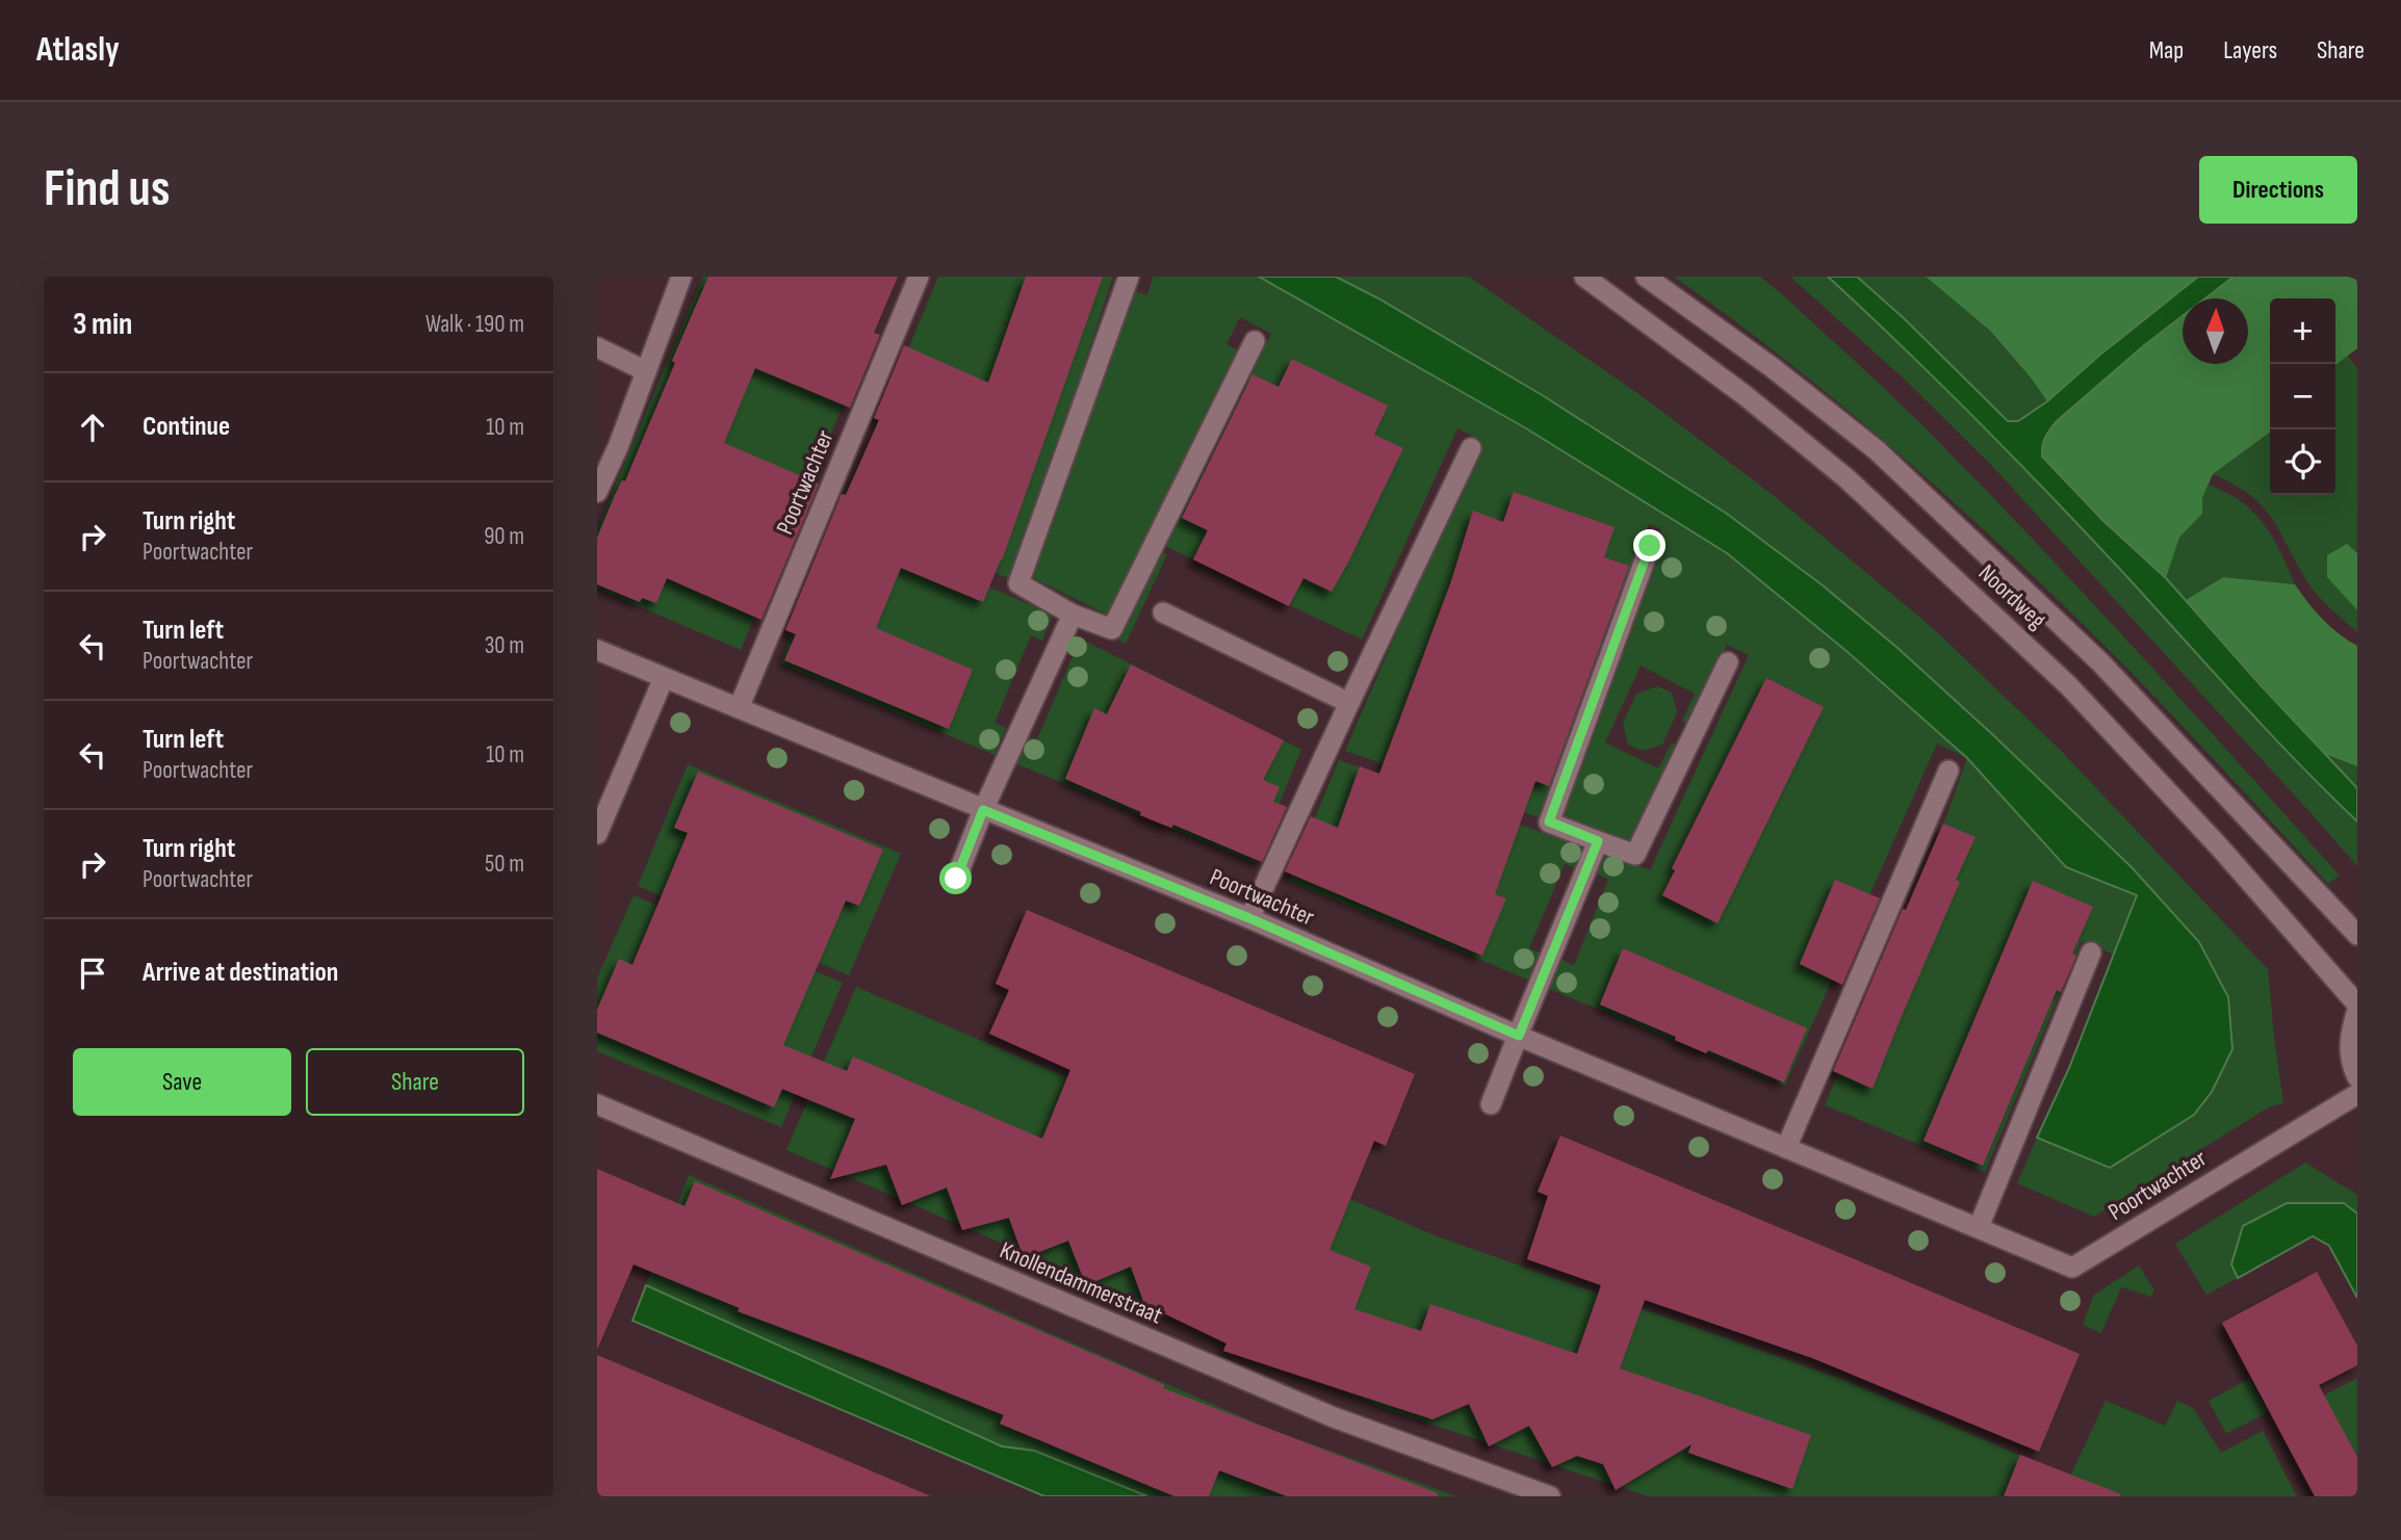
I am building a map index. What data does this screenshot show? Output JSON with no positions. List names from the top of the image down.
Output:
{
  "streets": {
    "street": ["Poortwachter", "Noordweg", "Knollendammerstraat"]
  },
  "north": "top",
  "page": {
    "header": "Atlasly",
    "nav": ["Map", "Layers", "Share"],
    "buttons": [
      "Directions",
      ["Save", "Share"]
    ],
    "title": "Find us",
    "heading": ["3 min", "Walk · 190 m"],
    "map_buttons": ["+", "−"],
    "list": [
      ["Continue", "10 m"],
      ["Turn right", "Poortwachter", "90 m"],
      ["Turn left", "Poortwachter", "30 m"],
      ["Turn left", "Poortwachter", "10 m"],
      ["Turn right", "Poortwachter", "50 m"],
      "Arrive at destination"
    ]
  }
}
